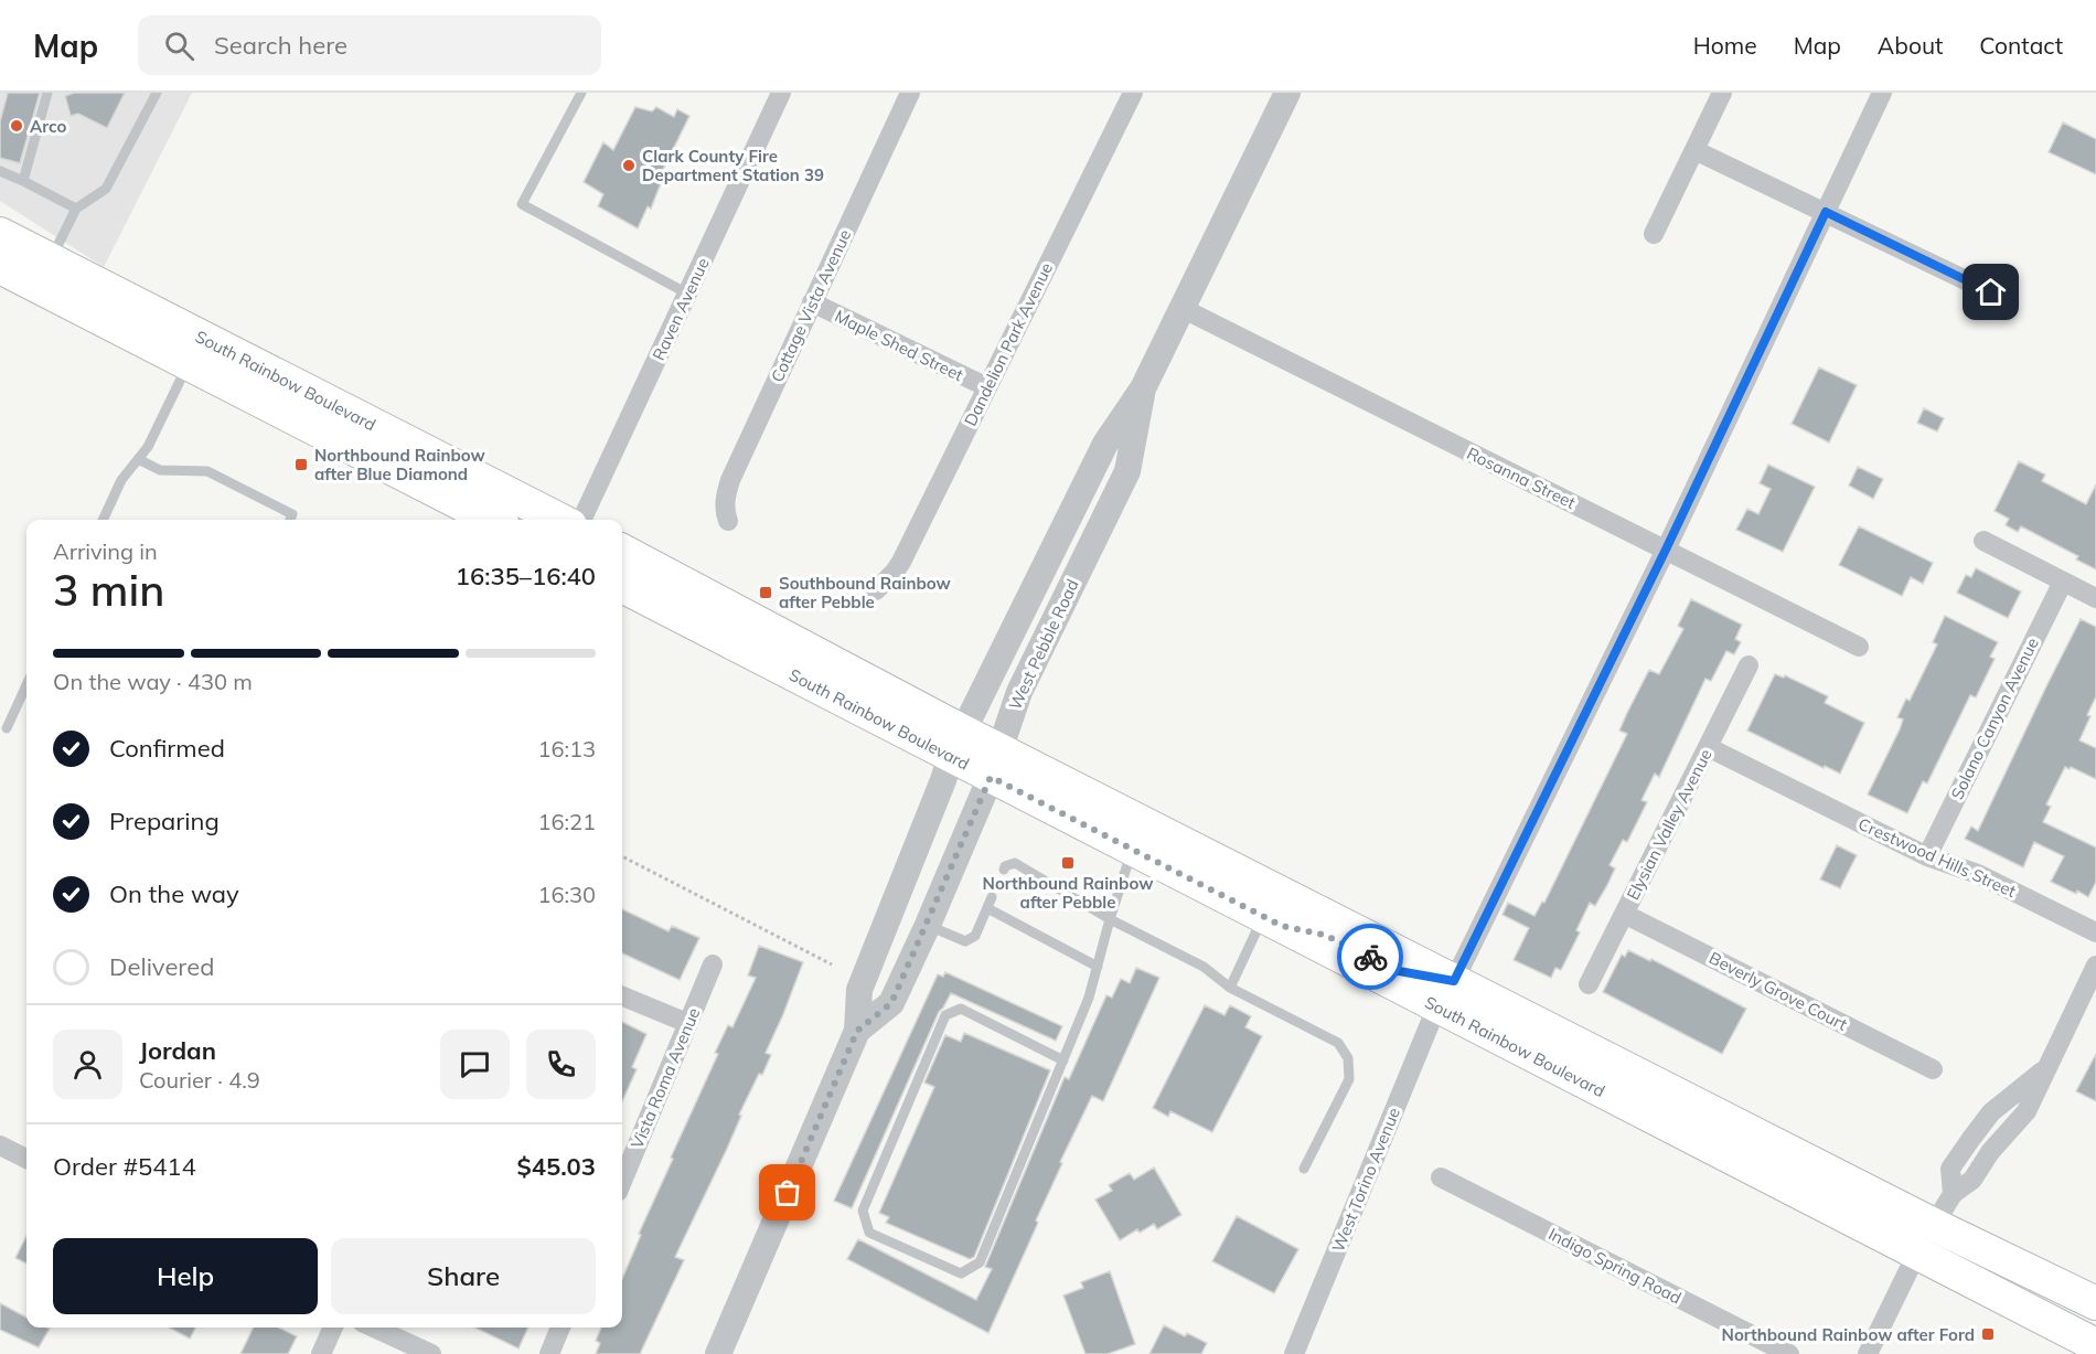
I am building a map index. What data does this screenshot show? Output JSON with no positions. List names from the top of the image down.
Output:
{
  "streets": {
    "main road": ["South Rainbow Boulevard"],
    "street": [
      "Cottage Vista Avenue",
      "Raven Avenue",
      "Dandelion Park Avenue",
      "Maple Shed Street",
      "Rosanna Street",
      "West Pebble Road",
      "Solano Canyon Avenue",
      "Elysian Valley Avenue",
      "Crestwood Hills Street",
      "Beverly Grove Court",
      "Vista Roma Avenue",
      "West Torino Avenue",
      "Indigo Spring Road"
    ]
  },
  "crossings": [
    ["Cottage Vista Avenue", "Maple Shed Street"],
    ["Dandelion Park Avenue", "Maple Shed Street"],
    ["South Rainbow Boulevard", "West Pebble Road"],
    ["South Rainbow Boulevard", "West Torino Avenue"],
    ["Rosanna Street", "West Pebble Road"],
    ["Rosanna Street", "West Torino Avenue"],
    ["Solano Canyon Avenue", "Crestwood Hills Street"],
    ["Elysian Valley Avenue", "Crestwood Hills Street"],
    ["Elysian Valley Avenue", "Beverly Grove Court"]
  ],
  "places": {
    "other": ["Arco", "Clark County Fire Department Station 39"],
    "transit": [
      "Northbound Rainbow after Blue Diamond",
      "Southbound Rainbow after Pebble",
      "Northbound Rainbow after Pebble",
      "Northbound Rainbow after Ford"
    ]
  },
  "page": {
    "header": "Map",
    "search": "Search here",
    "nav": [
      "Home",
      "Map",
      "About",
      "Contact"
    ],
    "heading": ["3 min", "Arriving in", "16:35–16:40"],
    "panel": [
      "Jordan",
      "Courier · 4.9",
      "Order #5414",
      "$45.03"
    ],
    "bar": "On the way · 430 m",
    "list": [
      ["Confirmed", "16:13"],
      ["Preparing", "16:21"],
      ["On the way", "16:30"],
      "Delivered"
    ],
    "buttons": ["Help", "Share"]
  }
}
